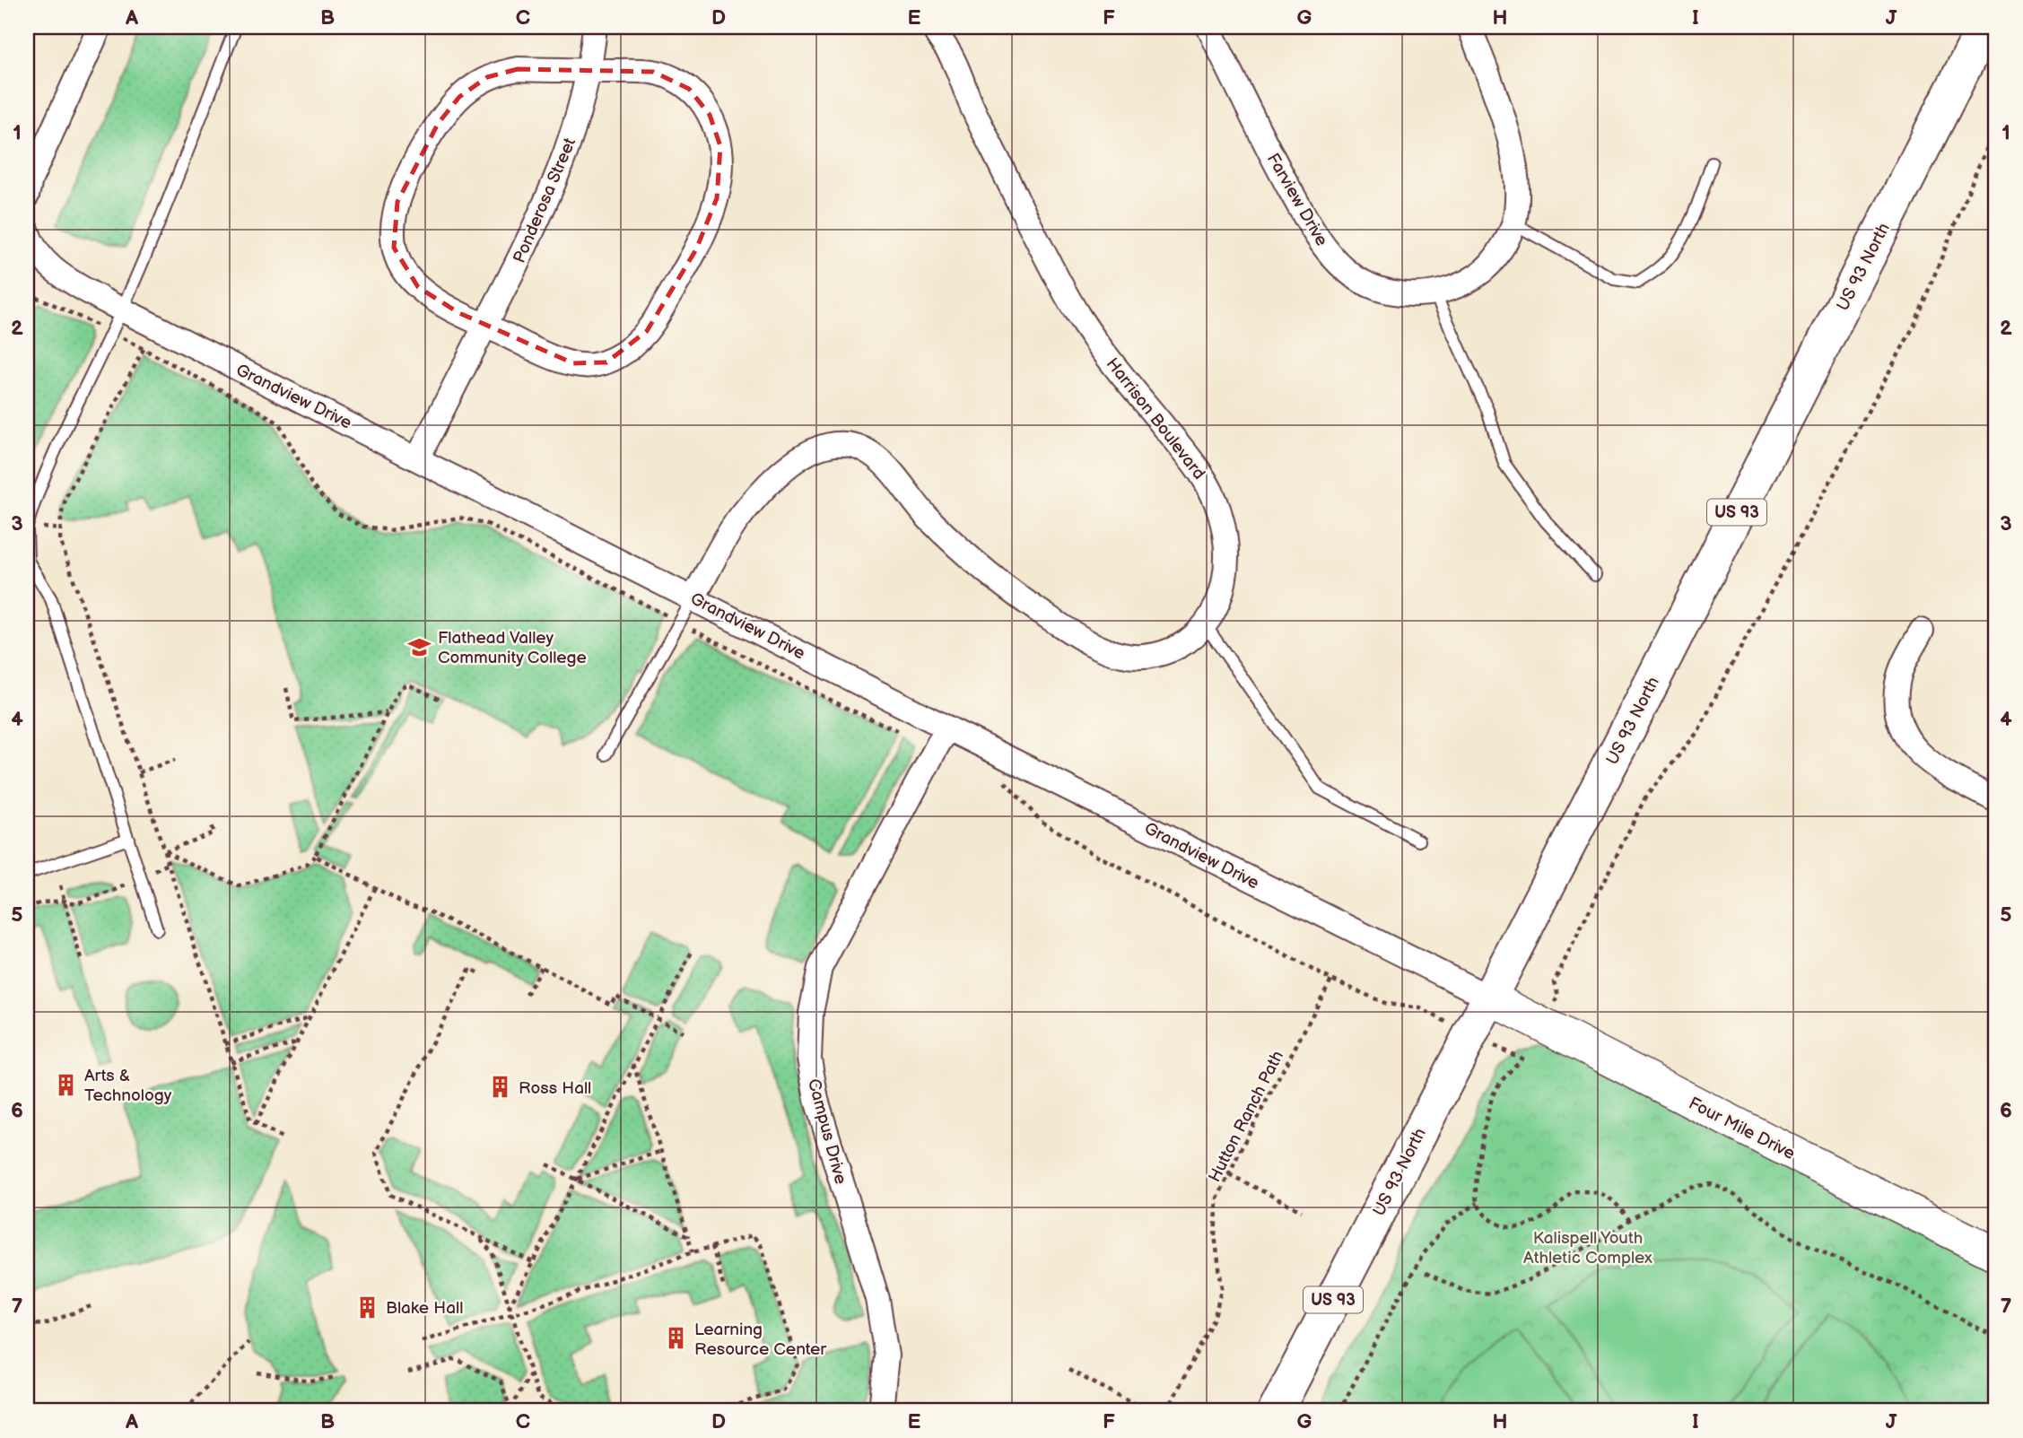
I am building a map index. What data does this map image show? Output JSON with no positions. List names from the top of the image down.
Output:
{
  "streets": {
    "main road": ["US 93 North", "US 93"],
    "street": [
      "Farview Drive",
      "Ponderosa Street",
      "Grandview Drive",
      "Harrison Boulevard",
      "Four Mile Drive",
      "Campus Drive"
    ],
    "path": ["Hutton Ranch Path"]
  },
  "crossings": [
    ["Ponderosa Street", "Grandview Drive"],
    ["US 93 North", "Grandview Drive"],
    ["US 93 North", "Four Mile Drive"],
    ["Grandview Drive", "Harrison Boulevard"],
    ["Grandview Drive", "Four Mile Drive"],
    ["Grandview Drive", "Campus Drive"]
  ],
  "parks": ["Kalispell Youth Athletic Complex"],
  "places": {
    "school or university": ["Flathead Valley Community College"],
    "building": [
      "Arts & Technology",
      "Ross Hall",
      "Blake Hall",
      "Learning Resource Center"
    ]
  },
  "grid": {
    "columns": [
      "A",
      "B",
      "C",
      "D",
      "E",
      "F",
      "G",
      "H",
      "I",
      "J"
    ],
    "rows": [
      "1",
      "2",
      "3",
      "4",
      "5",
      "6",
      "7"
    ]
  }
}
